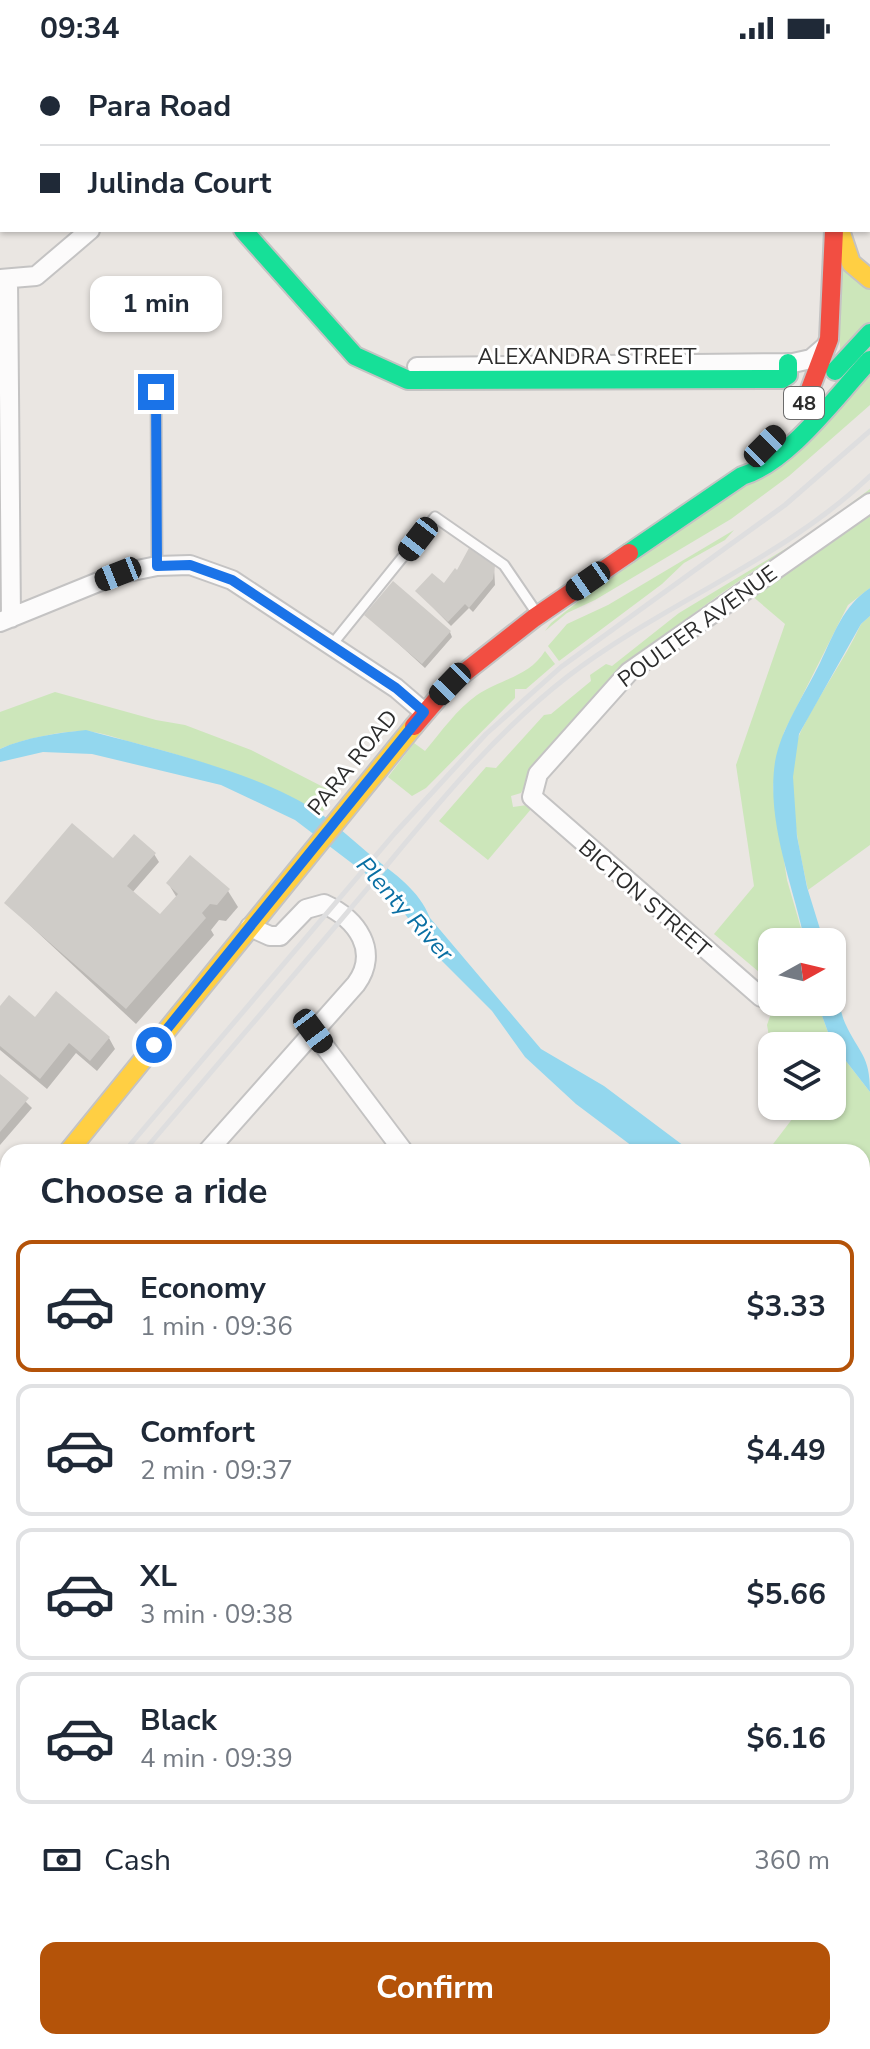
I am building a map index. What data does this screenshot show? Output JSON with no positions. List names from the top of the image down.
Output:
{
  "streets": {
    "main road": ["ALEXANDRA STREET", "48", "PARA ROAD"],
    "street": ["POULTER AVENUE", "BICTON STREET"]
  },
  "crossings": [
    ["POULTER AVENUE", "BICTON STREET"]
  ],
  "water": ["Plenty River"],
  "north": "right",
  "page": {
    "status": "09:34",
    "banner": ["Para Road", "Julinda Court"],
    "bubble": "1 min",
    "heading": "Choose a ride",
    "list": [
      {
        "name": "Economy",
        "note": "1 min · 09:36",
        "value": "$3.33"
      },
      {
        "name": "Comfort",
        "note": "2 min · 09:37",
        "value": "$4.49"
      },
      {
        "name": "XL",
        "note": "3 min · 09:38",
        "value": "$5.66"
      },
      {
        "name": "Black",
        "note": "4 min · 09:39",
        "value": "$6.16"
      }
    ],
    "pay": ["Cash", "360 m"],
    "buttons": "Confirm"
  }
}
